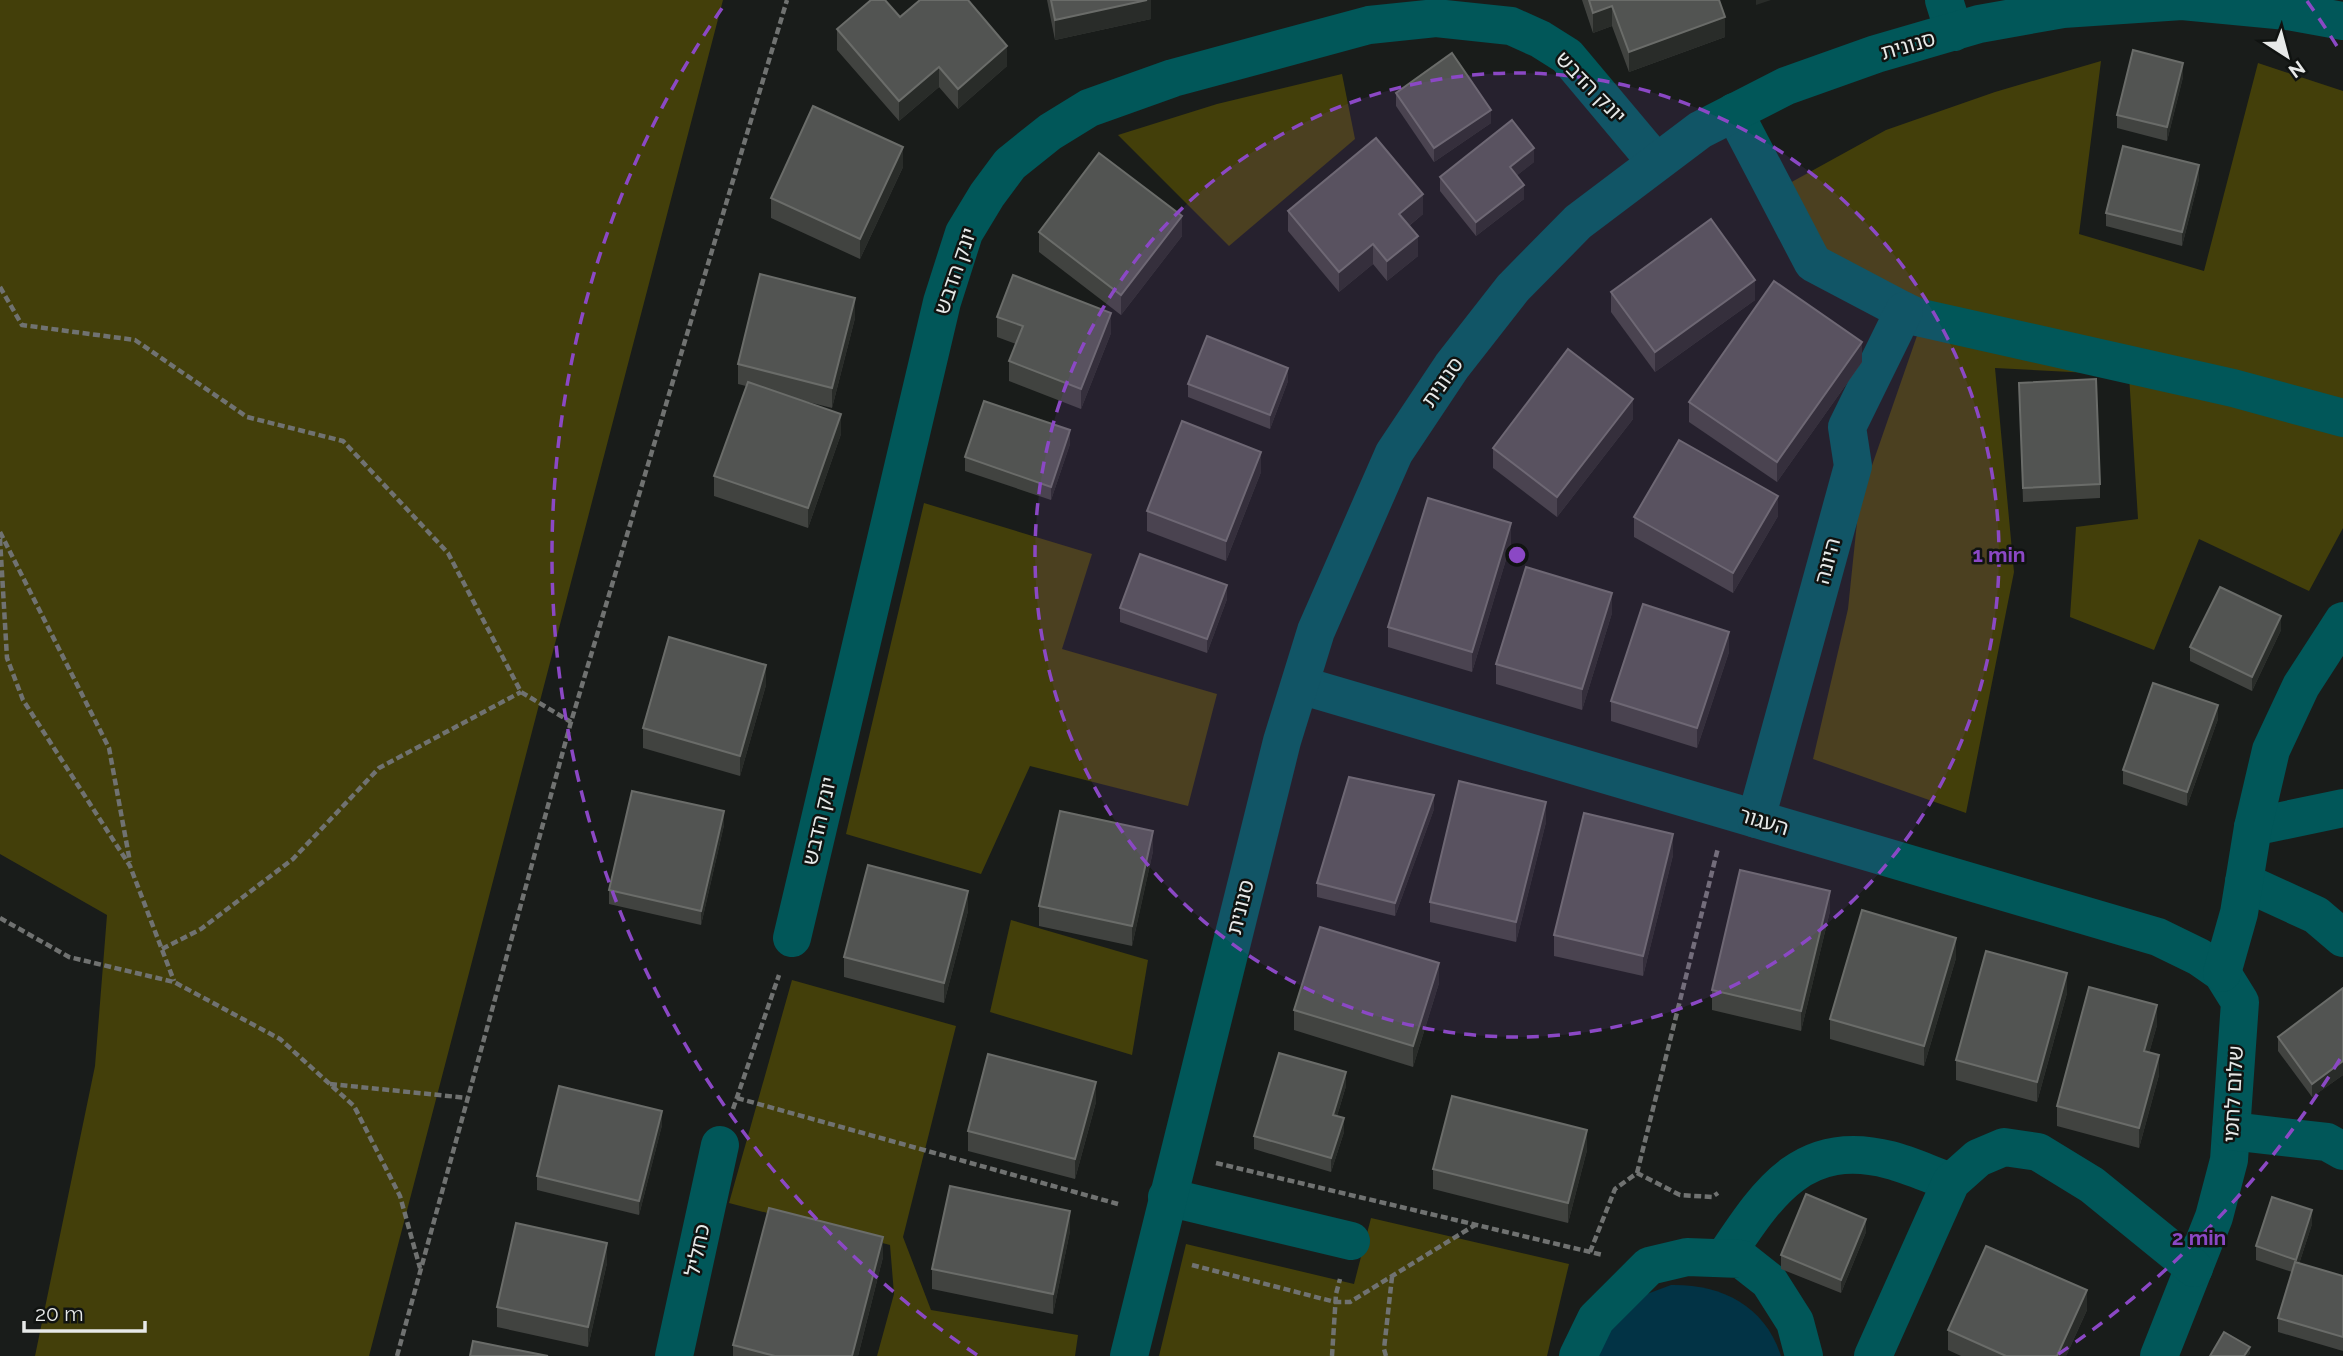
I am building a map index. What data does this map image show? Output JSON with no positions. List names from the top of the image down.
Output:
{
  "streets": {
    "street": [
      "סנונית",
      "יונק הדבש",
      "היונה",
      "העגור",
      "שלום לחמי",
      "כחליל"
    ]
  },
  "crossings": [
    ["סנונית", "יונק הדבש"],
    ["סנונית", "העגור"],
    ["היונה", "העגור"],
    ["העגור", "שלום לחמי"]
  ],
  "scale_bar": "20 m",
  "north": "bottom right",
  "rings": ["1 min", "2 min"]
}
